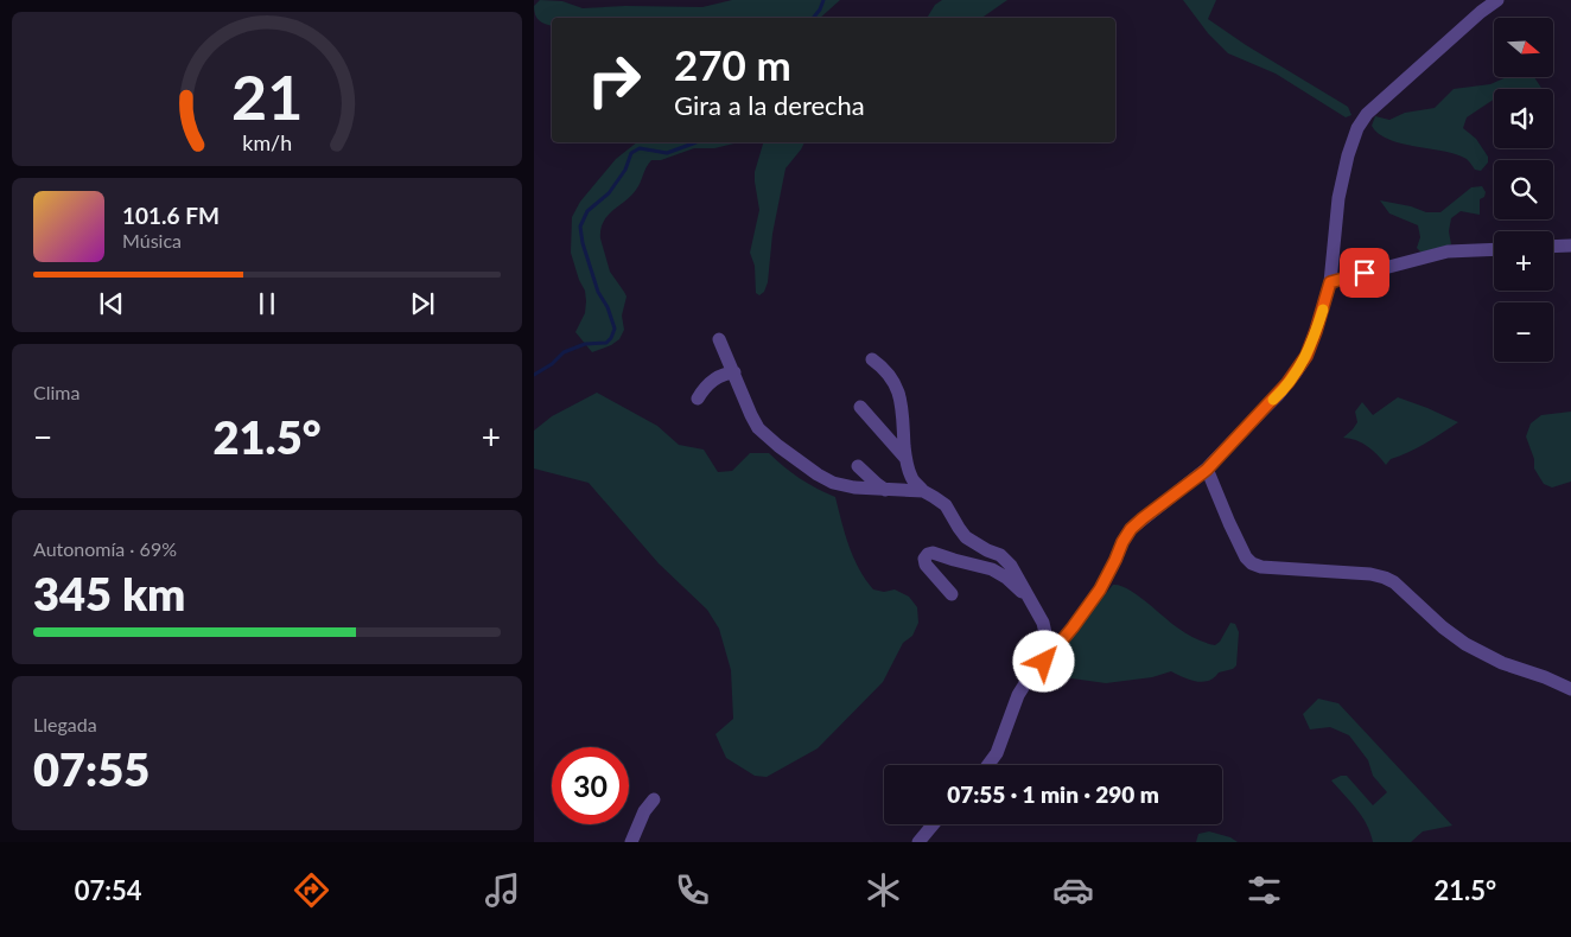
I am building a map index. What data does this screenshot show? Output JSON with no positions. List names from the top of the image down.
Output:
{
  "north": "right",
  "page": {
    "map_buttons": ["+", "−"],
    "turn": ["270 m", "Gira a la derecha"],
    "song": ["101.6 FM", "Música"],
    "tile": [
      "Clima",
      ["Autonomía · 69%", "345 km"],
      ["Llegada", "07:55"]
    ],
    "heat": ["−", "21.5°", "+"],
    "limit": "30",
    "trip": "07:55 · 1 min · 290 m",
    "tabs": ["07:54", "21.5°"],
    "gauge": ["21", "km/h"]
  }
}
